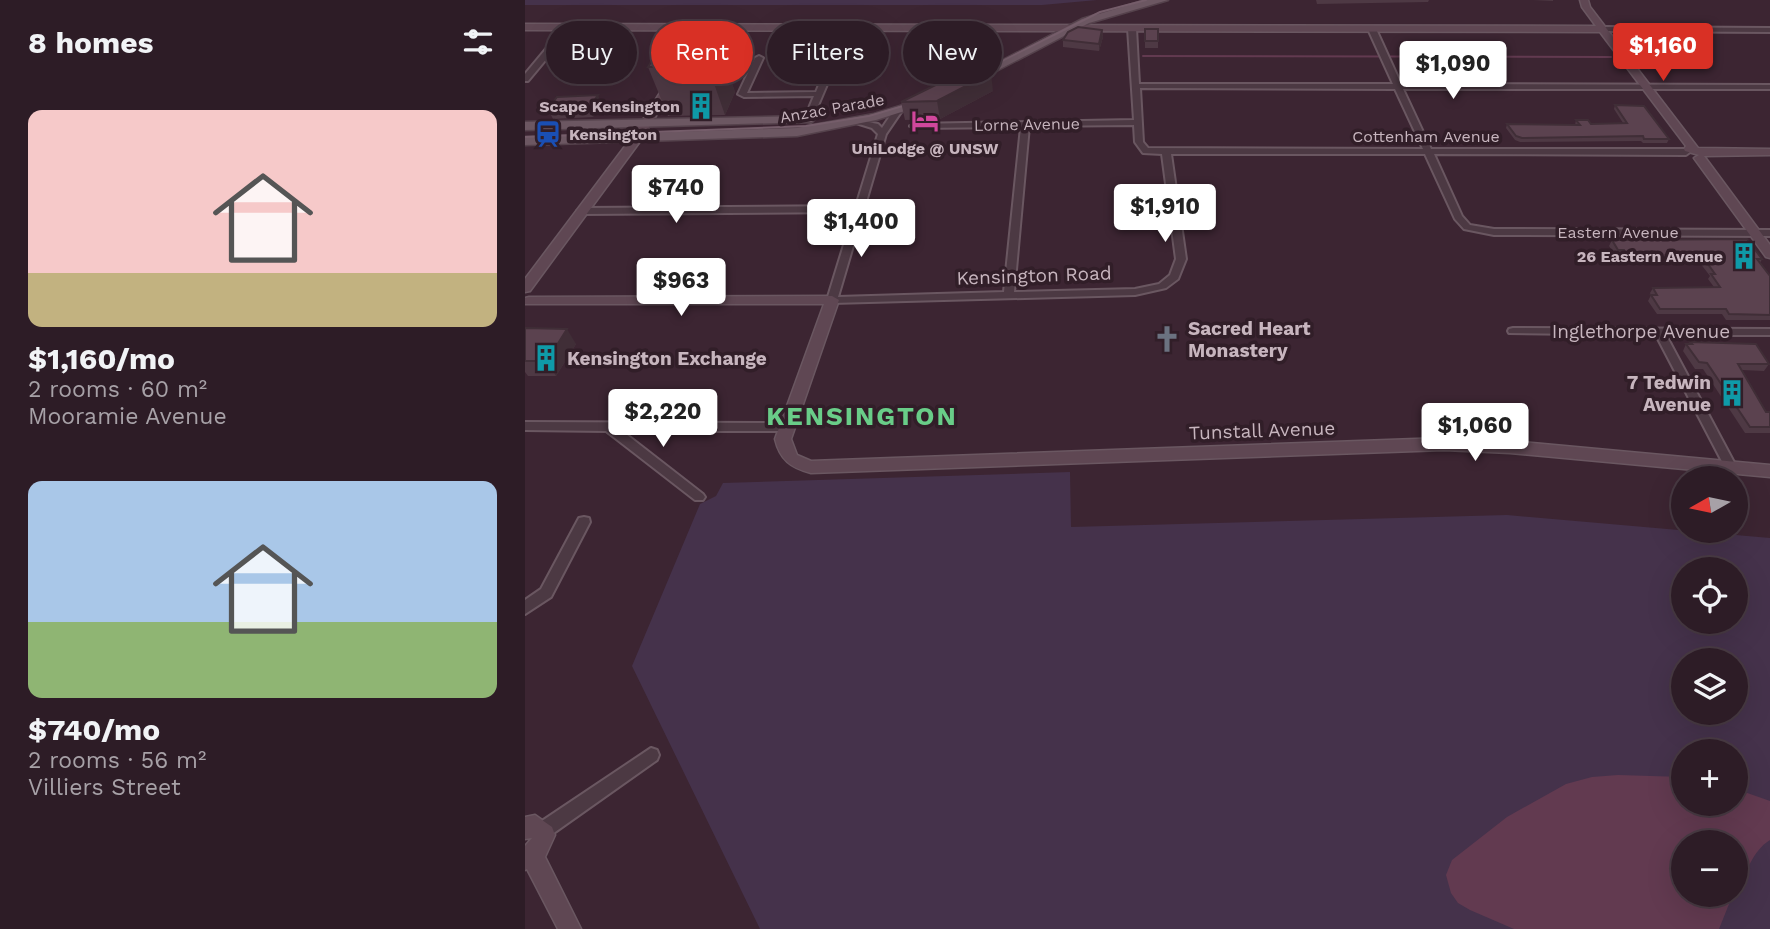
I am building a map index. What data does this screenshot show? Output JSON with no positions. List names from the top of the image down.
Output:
{
  "streets": {
    "main road": ["Anzac Parade"],
    "street": [
      "Lorne Avenue",
      "Cottenham Avenue",
      "Eastern Avenue",
      "Kensington Road",
      "Inglethorpe Avenue",
      "Tunstall Avenue"
    ]
  },
  "crossings": [
    ["Cottenham Avenue", "Kensington Road"]
  ],
  "districts": ["KENSINGTON"],
  "places": {
    "building": [
      "Scape Kensington",
      "26 Eastern Avenue",
      "Kensington Exchange",
      "7 Tedwin Avenue"
    ],
    "hotel": ["UniLodge @ UNSW"],
    "station": ["Kensington"],
    "church": ["Sacred Heart Monastery"]
  },
  "north": "left",
  "page": {
    "heading": "8 homes",
    "chip": [
      "Buy",
      "Rent",
      "Filters",
      "New"
    ],
    "price": [
      "$1,160",
      "$1,090",
      "$740",
      "$1,910",
      "$1,400",
      "$963",
      "$2,220",
      "$1,060"
    ],
    "list": [
      {
        "name": "$1,160/mo",
        "note": "2 rooms · 60 m² · Mooramie Avenue"
      },
      {
        "name": "$740/mo",
        "note": "2 rooms · 56 m² · Villiers Street"
      }
    ],
    "map_buttons": ["+", "−"]
  }
}
